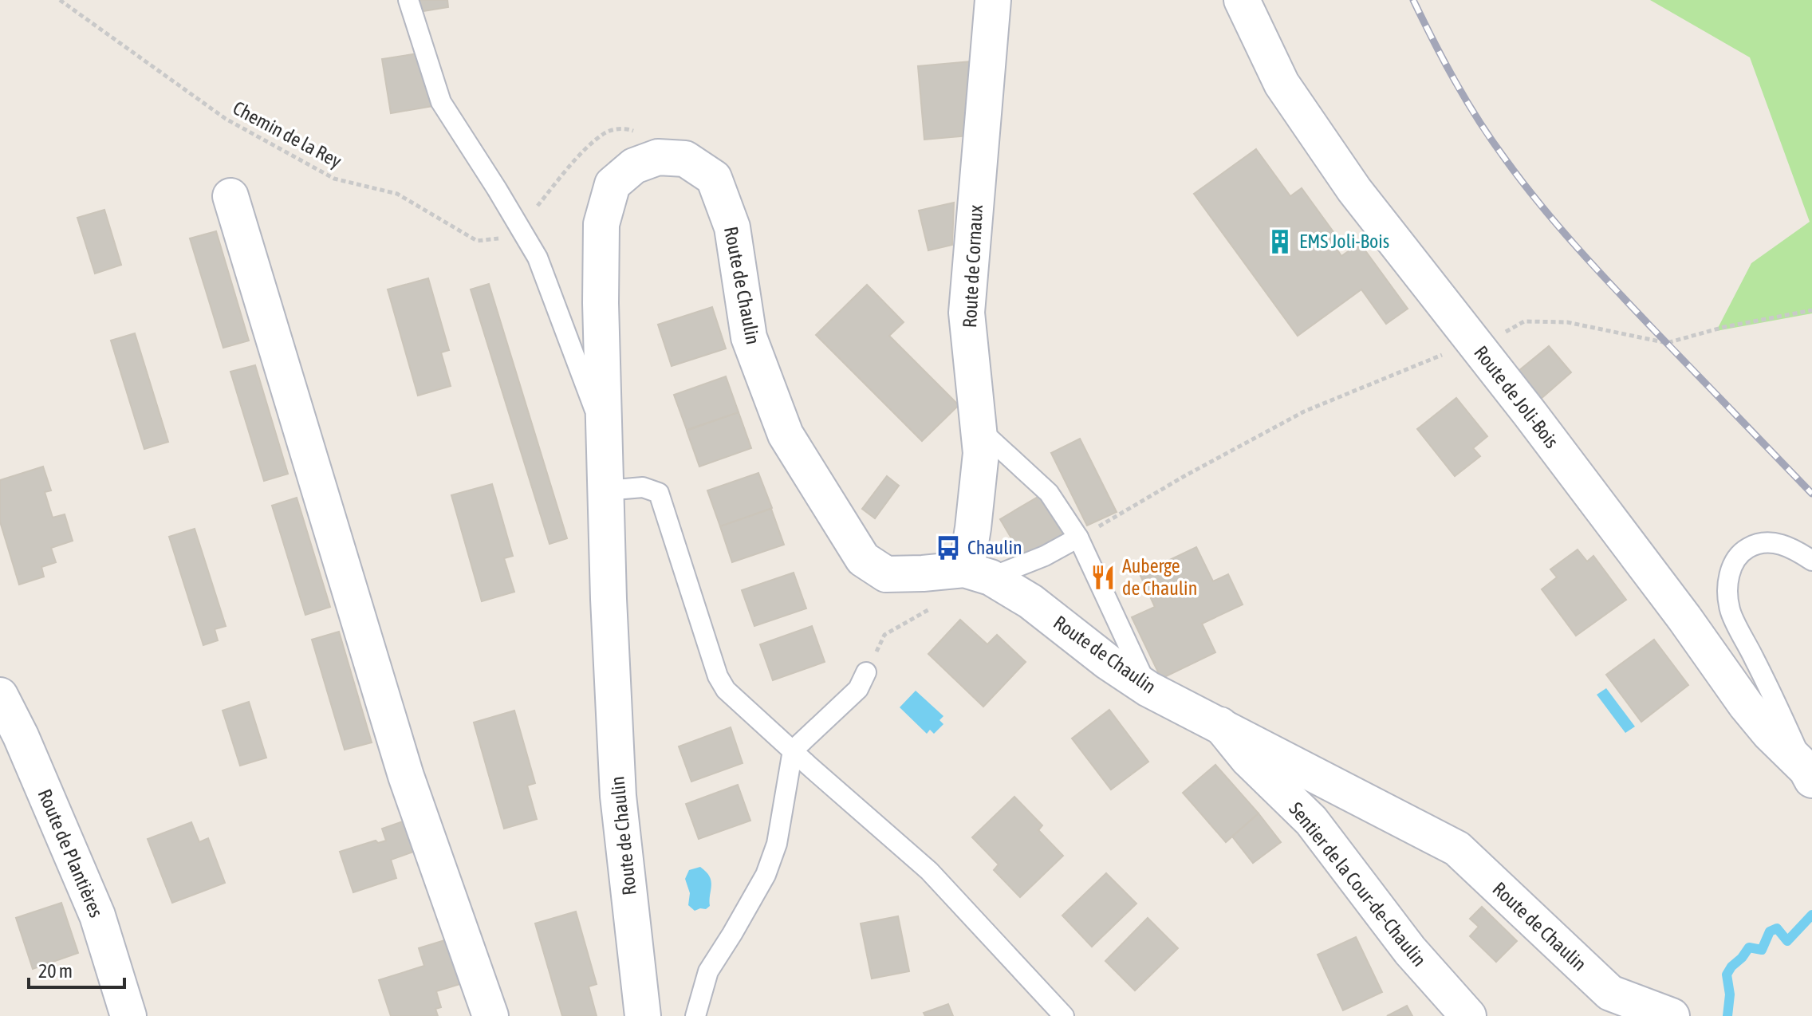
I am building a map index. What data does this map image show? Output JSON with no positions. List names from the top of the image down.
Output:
{
  "streets": {
    "street": [
      "Route de Cornaux",
      "Route de Chaulin",
      "Route de Joli-Bois",
      "Route de Plantières",
      "Sentier de la Cour-de-Chaulin"
    ],
    "path": ["Chemin de la Rey"]
  },
  "crossings": [
    ["Route de Cornaux", "Route de Chaulin"],
    ["Route de Chaulin", "Sentier de la Cour-de-Chaulin"]
  ],
  "places": {
    "building": ["EMS Joli-Bois"],
    "bus stop": ["Chaulin"],
    "restaurant": ["Auberge de Chaulin"]
  },
  "scale_bar": "20 m"
}
